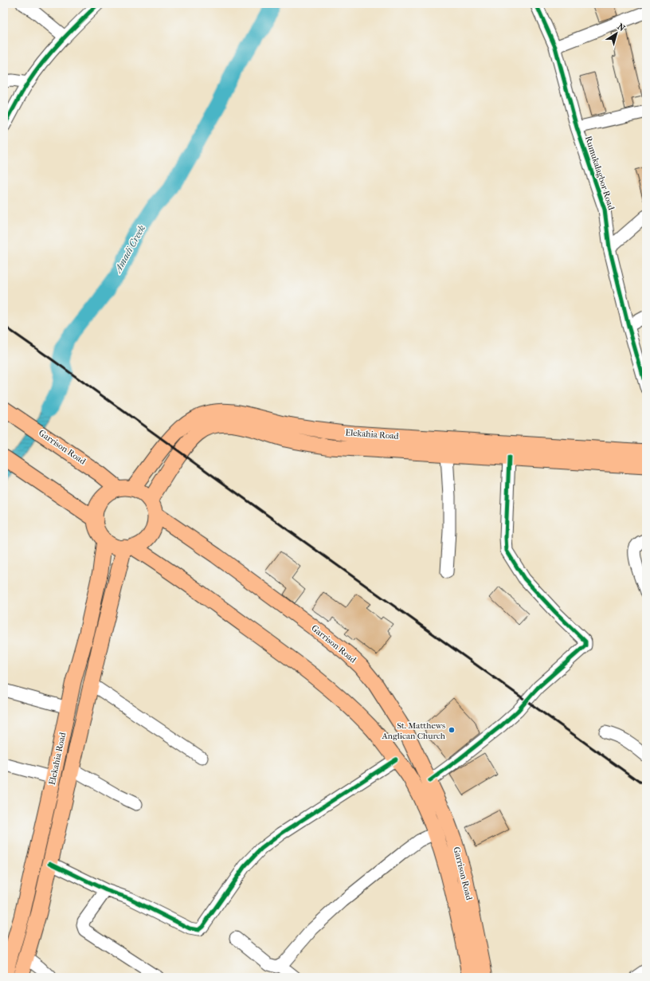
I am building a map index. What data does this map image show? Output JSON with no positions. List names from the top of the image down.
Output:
{
  "streets": {
    "main road": ["Elekahia Road", "Garrison Road"],
    "street": ["Rumukalagbor Road"]
  },
  "crossings": [
    ["Elekahia Road", "Garrison Road"]
  ],
  "water": ["Amadi Creek"],
  "places": ["St. Matthews Anglican Church"],
  "north": "top right"
}
